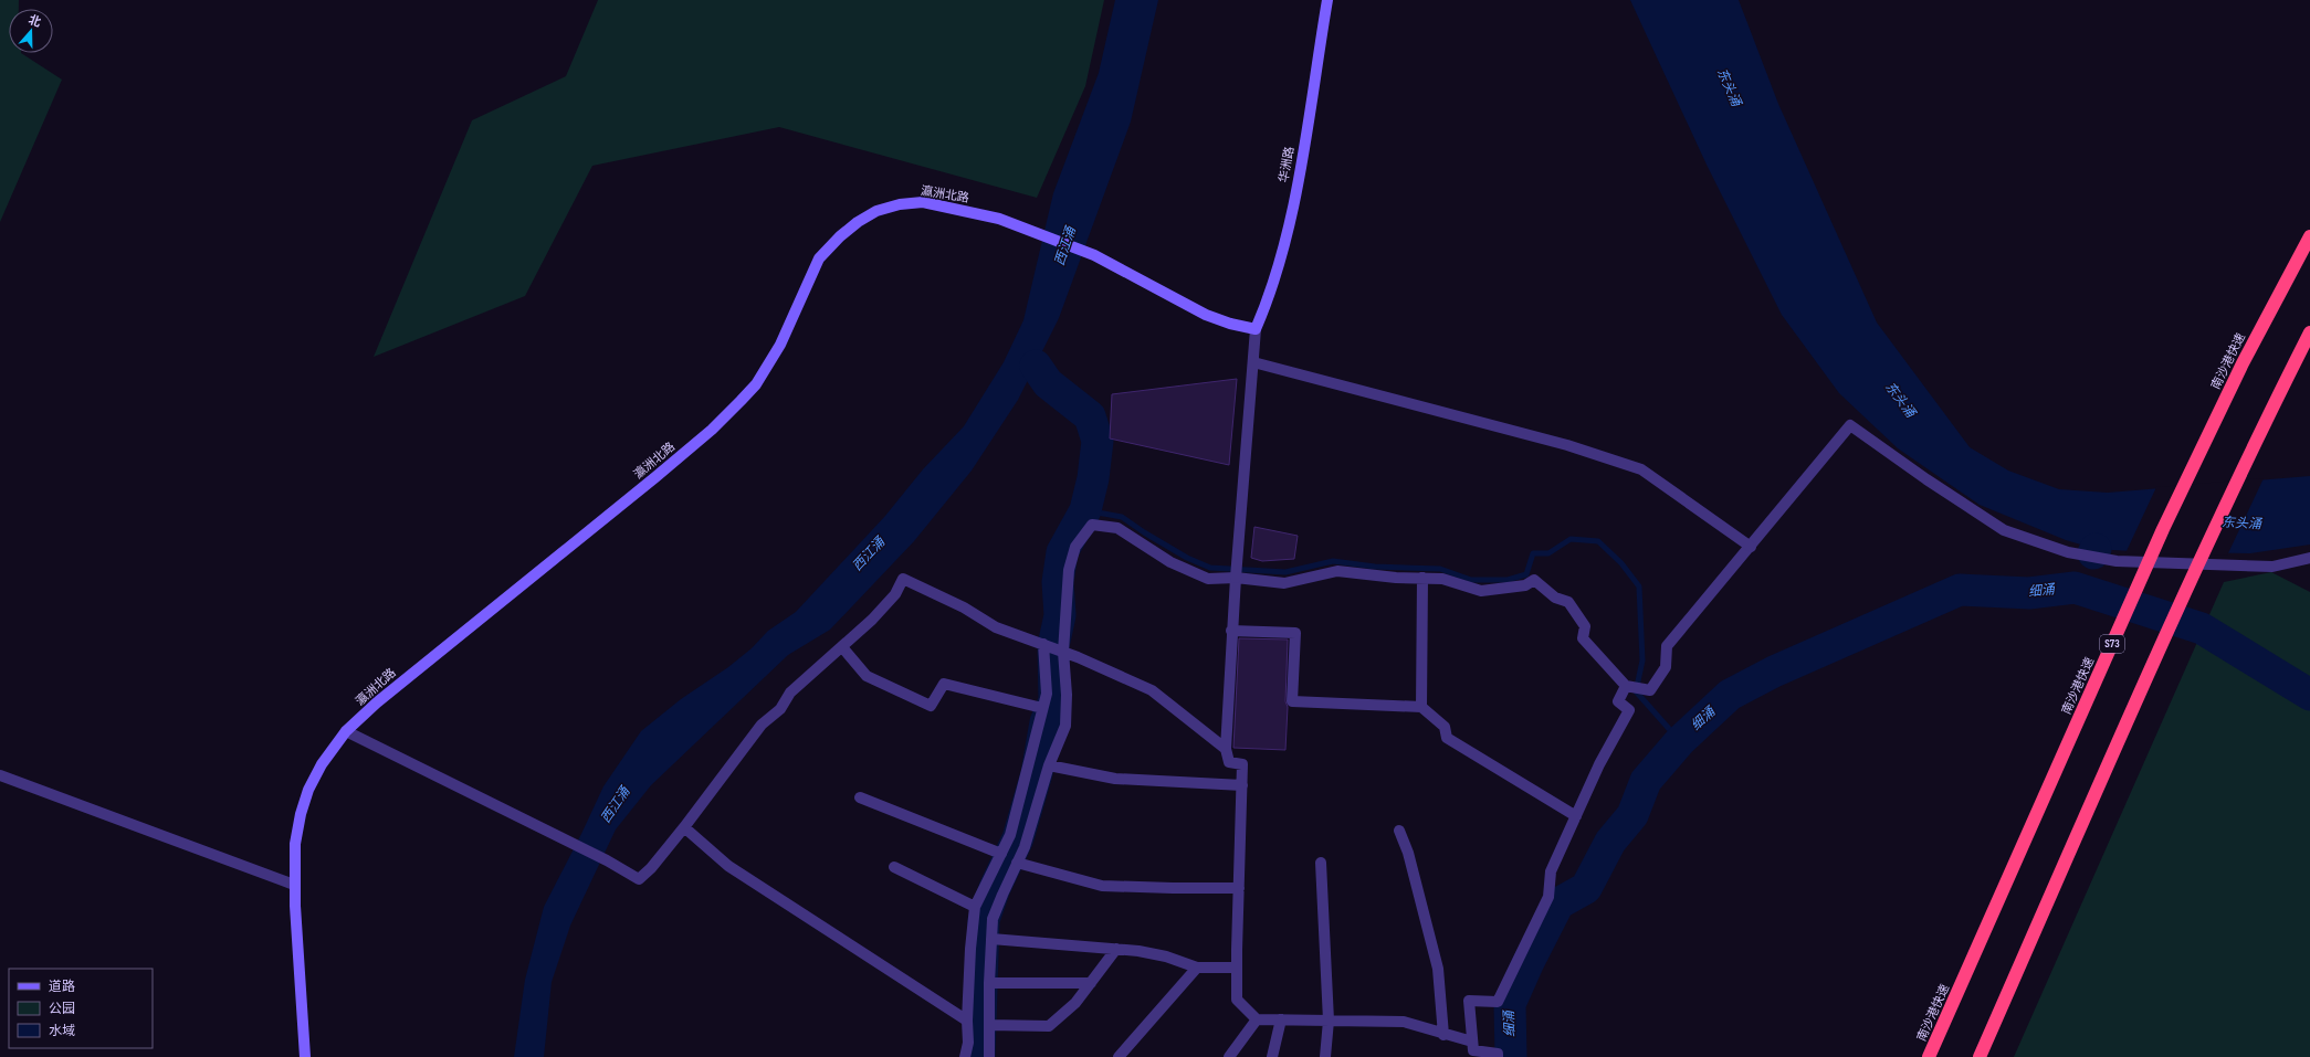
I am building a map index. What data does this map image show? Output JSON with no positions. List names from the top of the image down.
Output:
{
  "streets": {
    "highway": ["南沙港快速", "S73"],
    "main road": ["华洲路", "瀛洲北路"]
  },
  "crossings": [
    ["华洲路", "瀛洲北路"]
  ],
  "water": ["东头涌", "西江涌", "细涌"],
  "legend": ["道路", "公园", "水域"],
  "north": "top"
}
